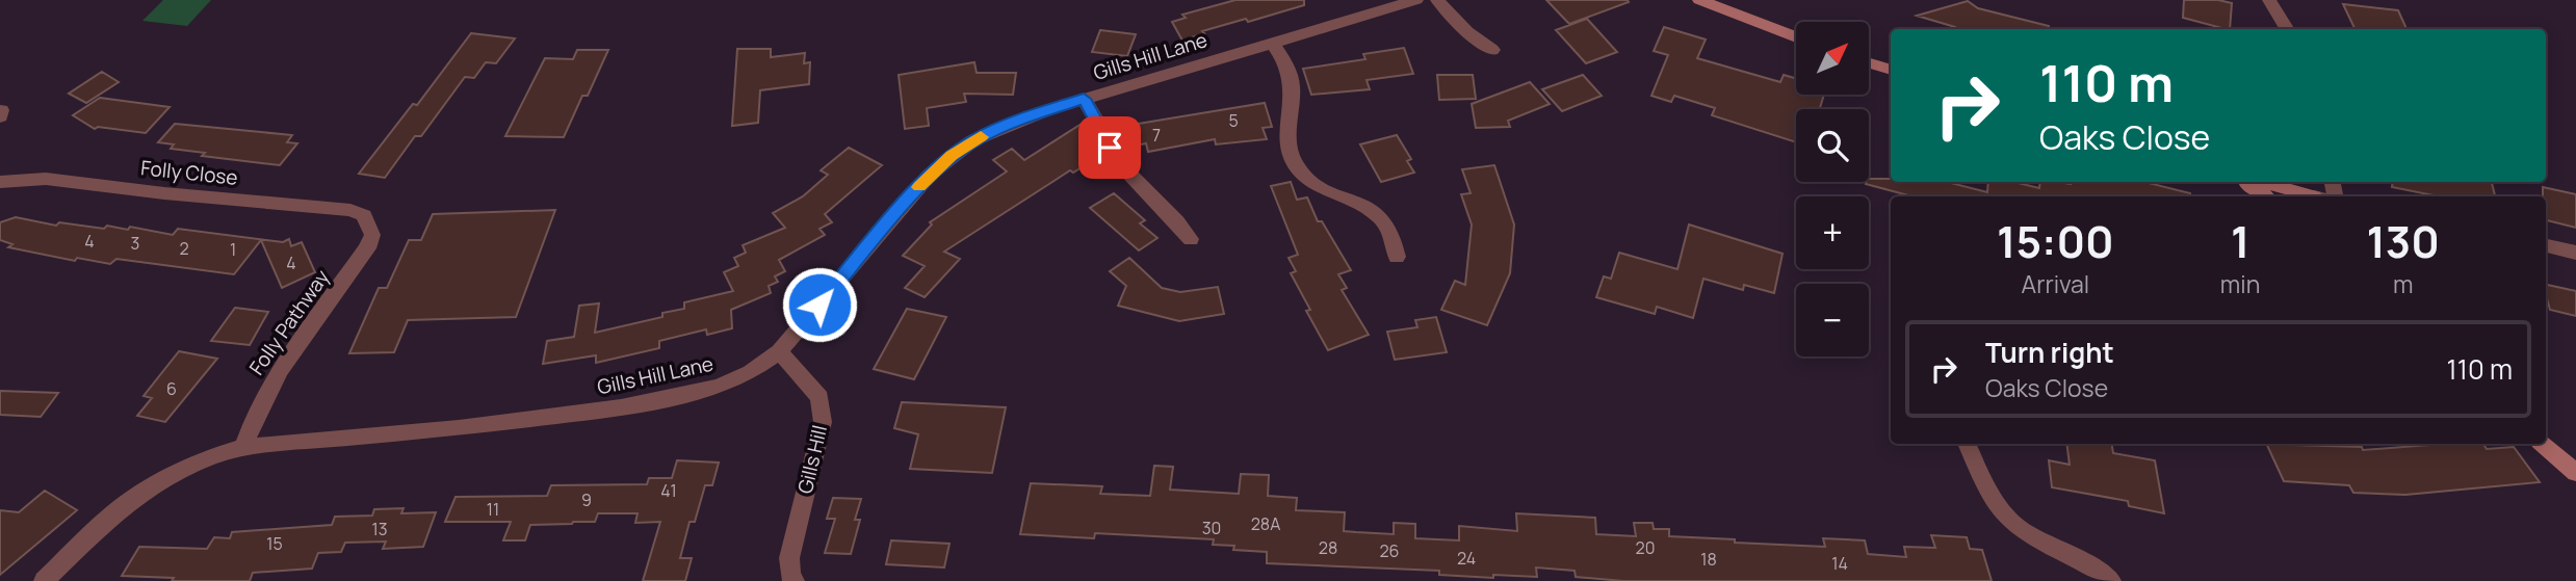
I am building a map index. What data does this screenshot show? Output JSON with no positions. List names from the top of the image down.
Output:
{
  "streets": {
    "street": [
      "Gills Hill Lane",
      "Folly Close",
      "Folly Pathway",
      "Gills Hill"
    ]
  },
  "crossings": [
    ["Gills Hill Lane", "Folly Pathway"],
    ["Gills Hill Lane", "Gills Hill"],
    ["Folly Close", "Folly Pathway"]
  ],
  "house_numbers": [
    "5",
    "7",
    "4",
    "3",
    "2",
    "1",
    "4",
    "6",
    "41",
    "9",
    "11",
    "28A",
    "30",
    "13",
    "15",
    "28",
    "20",
    "26",
    "24",
    "18",
    "14"
  ],
  "north": "top right",
  "page": {
    "map_buttons": ["+", "−"],
    "turn": ["110 m", "Oaks Close"],
    "eta": [
      "15:00",
      "Arrival",
      "1",
      "min",
      "130",
      "m"
    ],
    "list": [
      {
        "name": "Turn right",
        "note": "Oaks Close",
        "value": "110 m"
      }
    ]
  }
}
